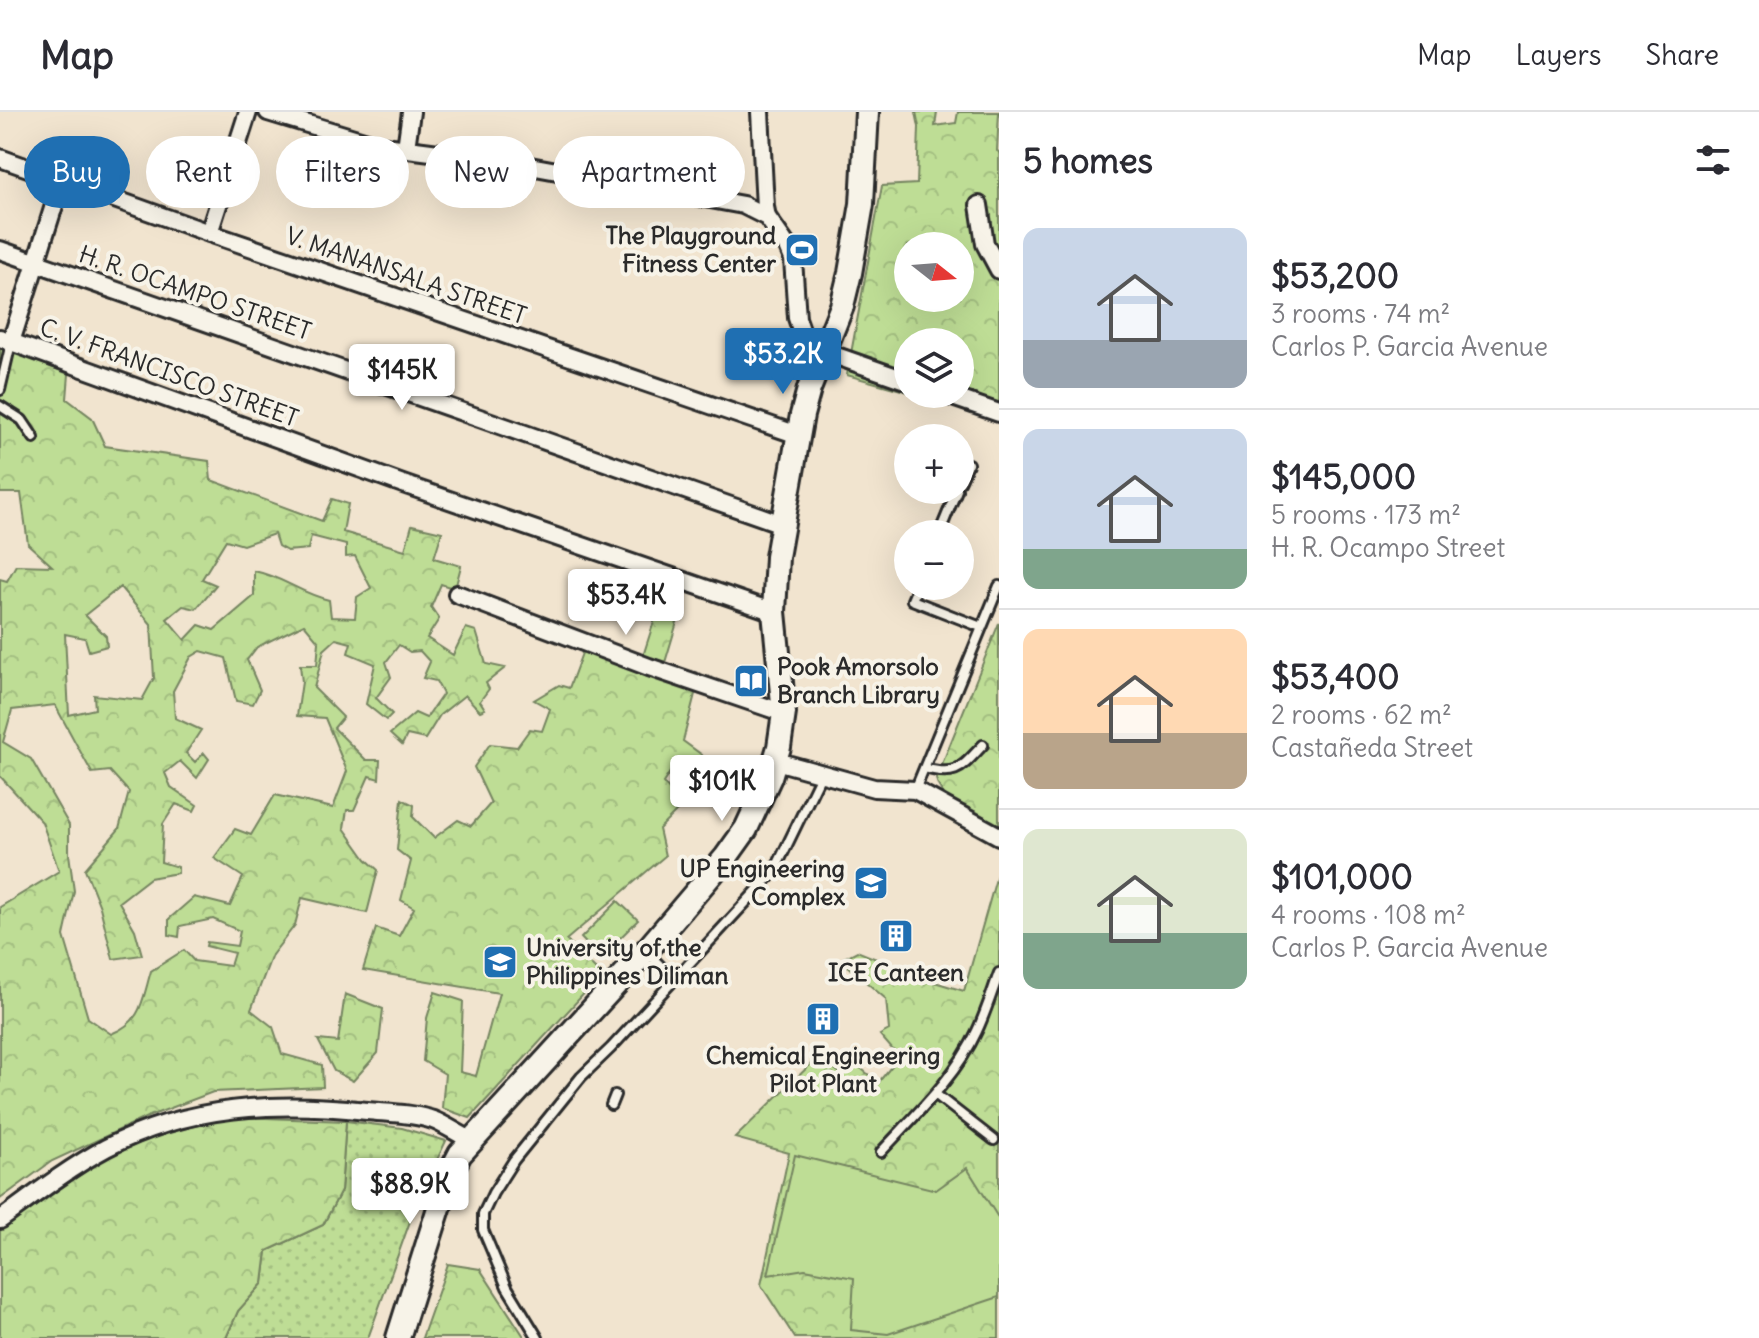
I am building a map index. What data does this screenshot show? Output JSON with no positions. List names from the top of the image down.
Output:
{
  "streets": {
    "street": ["V. MANANSALA STREET", "H. R. OCAMPO STREET", "C. V. FRANCISCO STREET"]
  },
  "places": {
    "sports": ["The Playground Fitness Center"],
    "library": ["Pook Amorsolo Branch Library"],
    "school or university": ["UP Engineering Complex", "University of the Philippines Diliman"],
    "building": ["ICE Canteen", "Chemical Engineering Pilot Plant"]
  },
  "north": "right",
  "page": {
    "header": "Map",
    "nav": ["Map", "Layers", "Share"],
    "heading": "5 homes",
    "chip": [
      "Buy",
      "Rent",
      "Filters",
      "New",
      "Apartment"
    ],
    "list": [
      {
        "name": "$53,200",
        "note": "3 rooms · 74 m² · Carlos P. Garcia Avenue"
      },
      {
        "name": "$145,000",
        "note": "5 rooms · 173 m² · H. R. Ocampo Street"
      },
      {
        "name": "$53,400",
        "note": "2 rooms · 62 m² · Castañeda Street"
      },
      {
        "name": "$101,000",
        "note": "4 rooms · 108 m² · Carlos P. Garcia Avenue"
      }
    ],
    "map_buttons": ["+", "−"],
    "price": [
      "$53.2K",
      "$145K",
      "$53.4K",
      "$101K",
      "$88.9K"
    ]
  }
}
